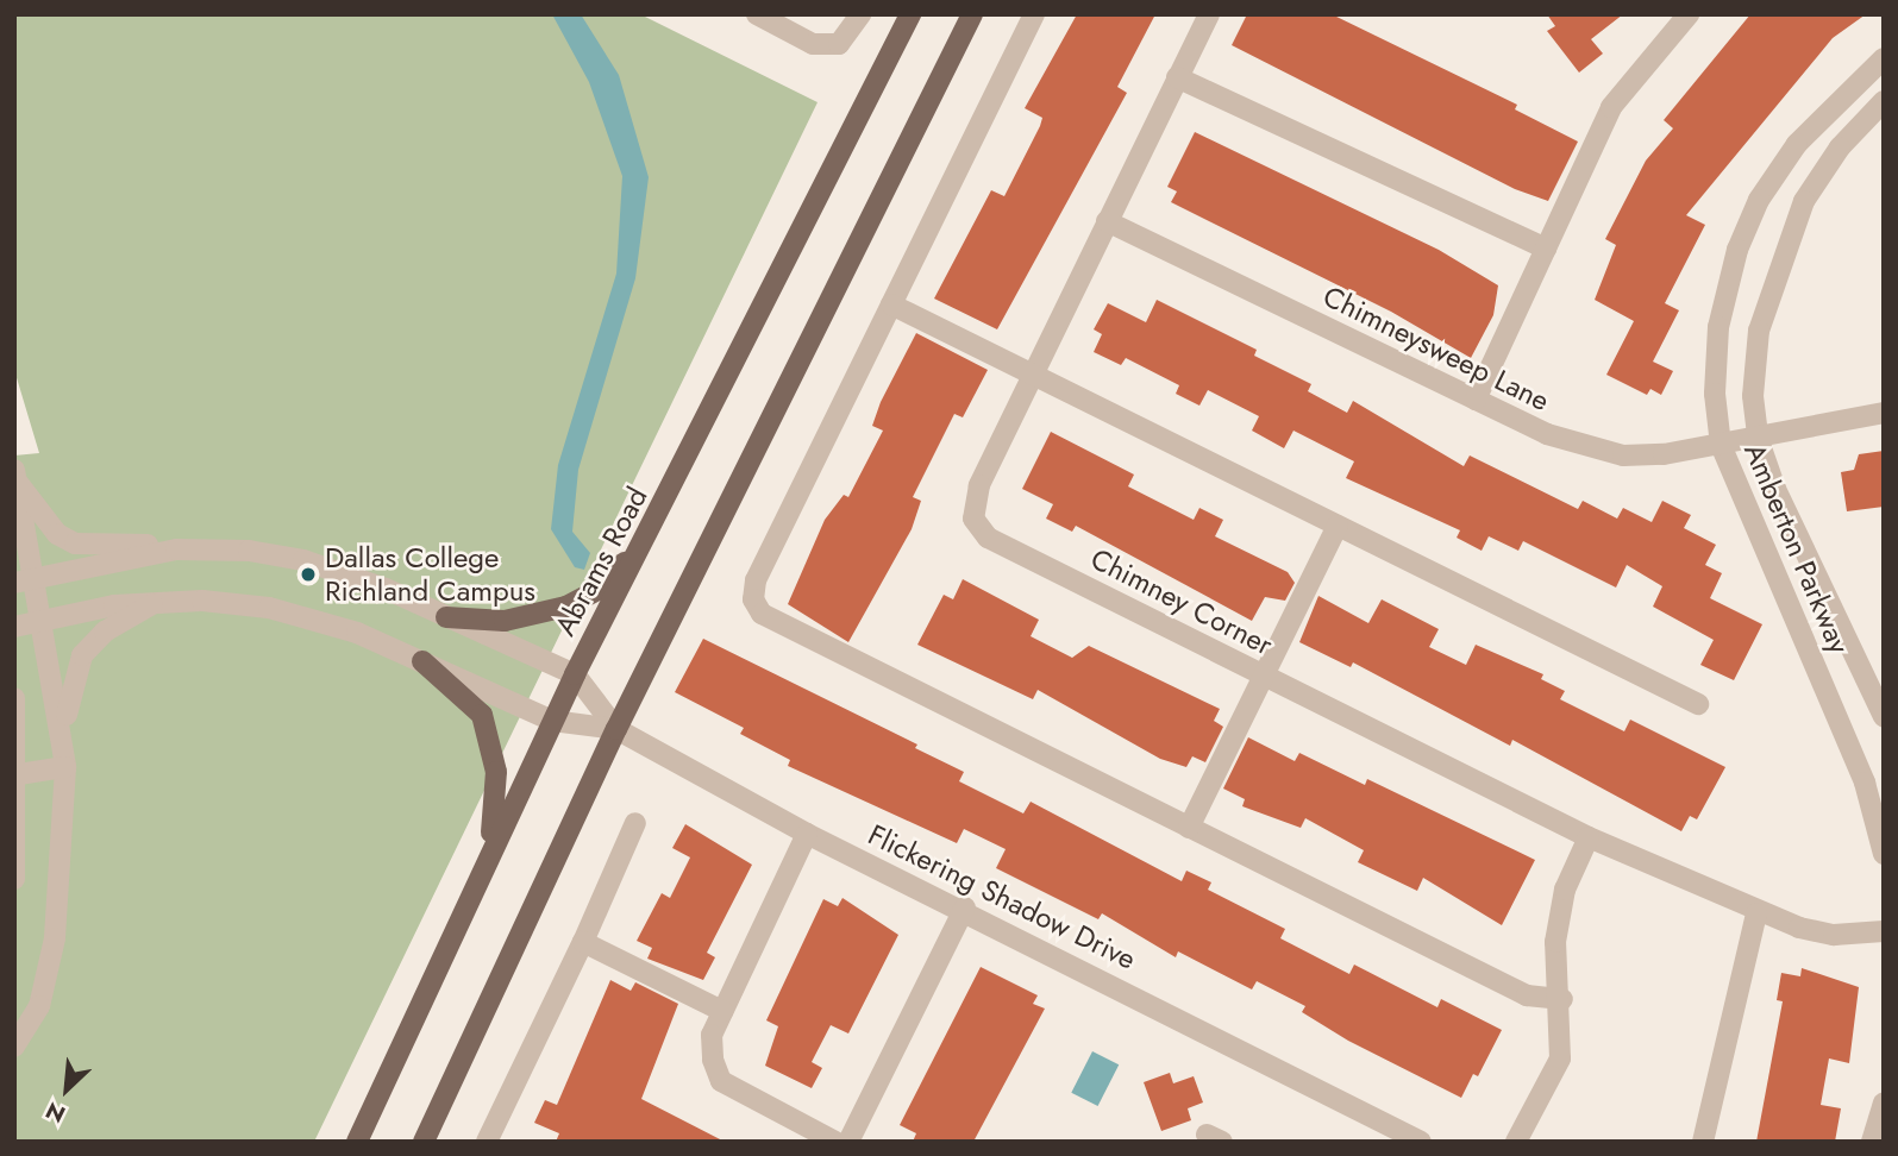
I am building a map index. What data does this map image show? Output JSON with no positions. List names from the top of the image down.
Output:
{
  "streets": {
    "main road": ["Abrams Road"],
    "street": [
      "Chimneysweep Lane",
      "Amberton Parkway",
      "Chimney Corner",
      "Flickering Shadow Drive"
    ]
  },
  "crossings": [
    ["Chimneysweep Lane", "Amberton Parkway"],
    ["Chimneysweep Lane", "Chimney Corner"],
    ["Abrams Road", "Flickering Shadow Drive"]
  ],
  "places": ["Dallas College Richland Campus"],
  "north": "bottom left"
}
